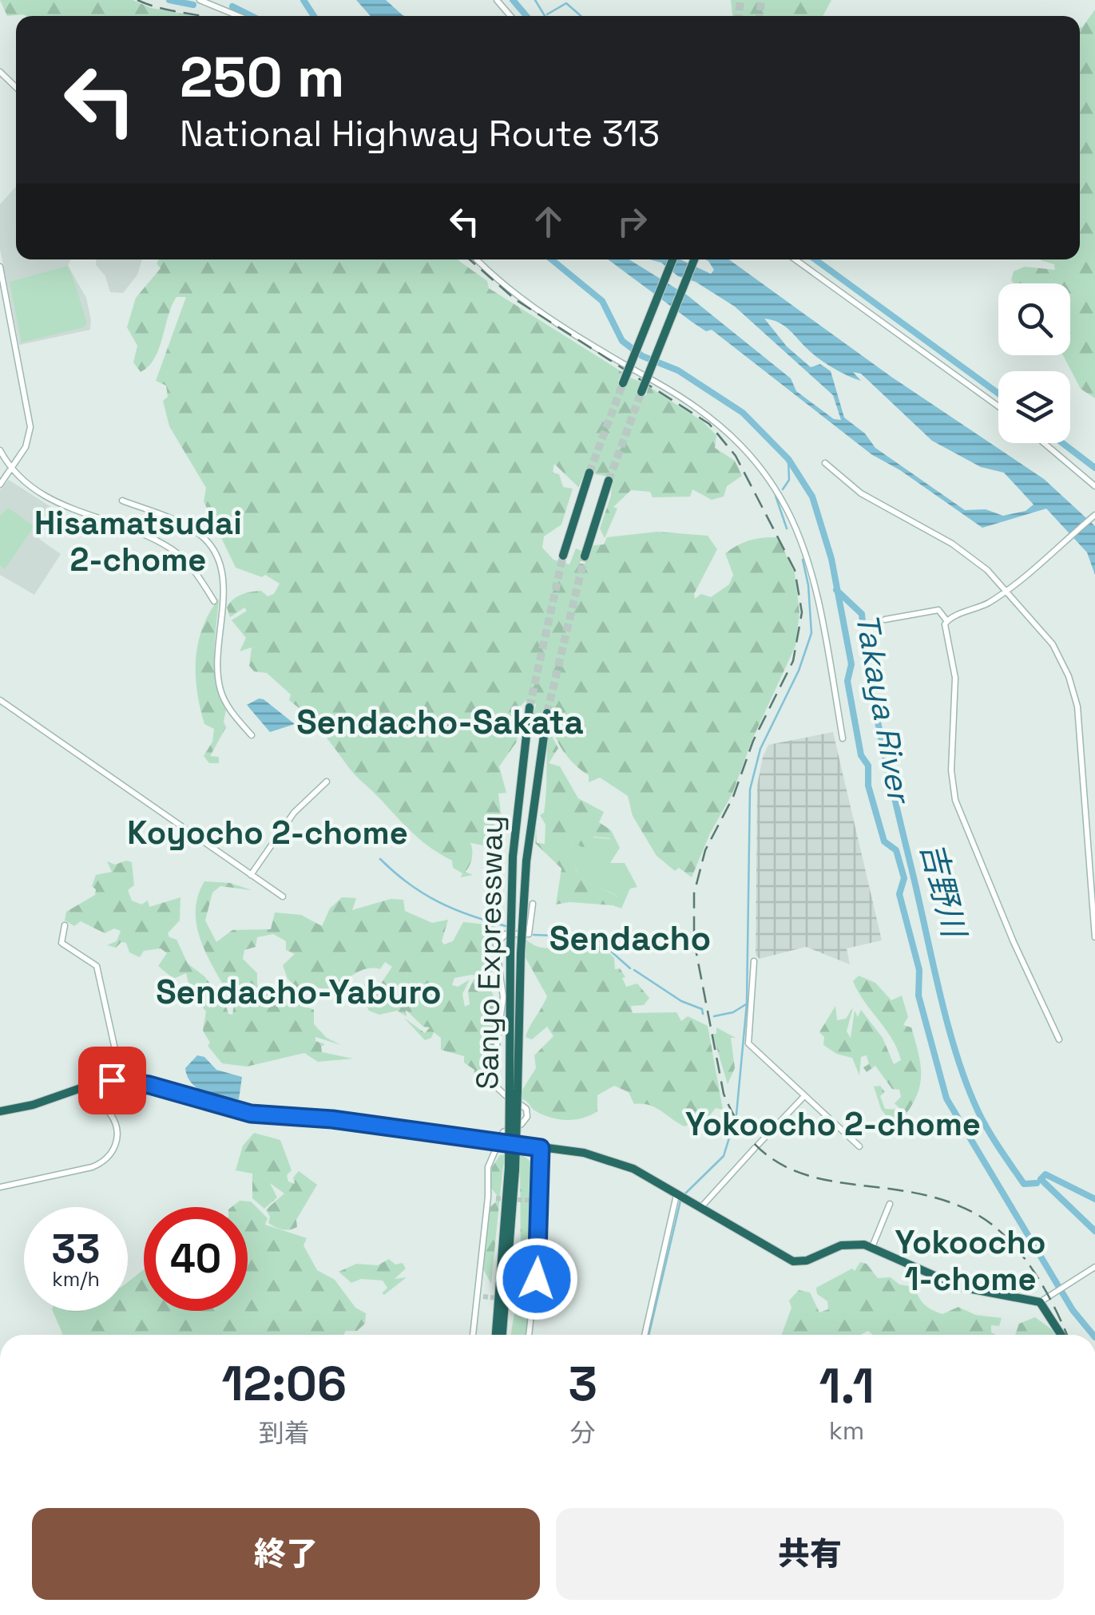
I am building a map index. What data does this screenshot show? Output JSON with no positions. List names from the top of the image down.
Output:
{
  "streets": {
    "highway": ["Sanyo Expressway"]
  },
  "districts": [
    "Hisamatsudai 2-chome",
    "Sendacho-Sakata",
    "Koyocho 2-chome",
    "Sendacho",
    "Sendacho-Yaburo",
    "Yokoocho 2-chome",
    "Yokoocho 1-chome"
  ],
  "water": ["Takaya River", "吉野川"],
  "page": {
    "turn": ["250 m", "National Highway Route 313"],
    "speed": "33 km/h",
    "limit": "40",
    "eta": [
      "12:06",
      "到着",
      "3",
      "分",
      "1.1",
      "km"
    ],
    "buttons": ["終了", "共有"]
  }
}
